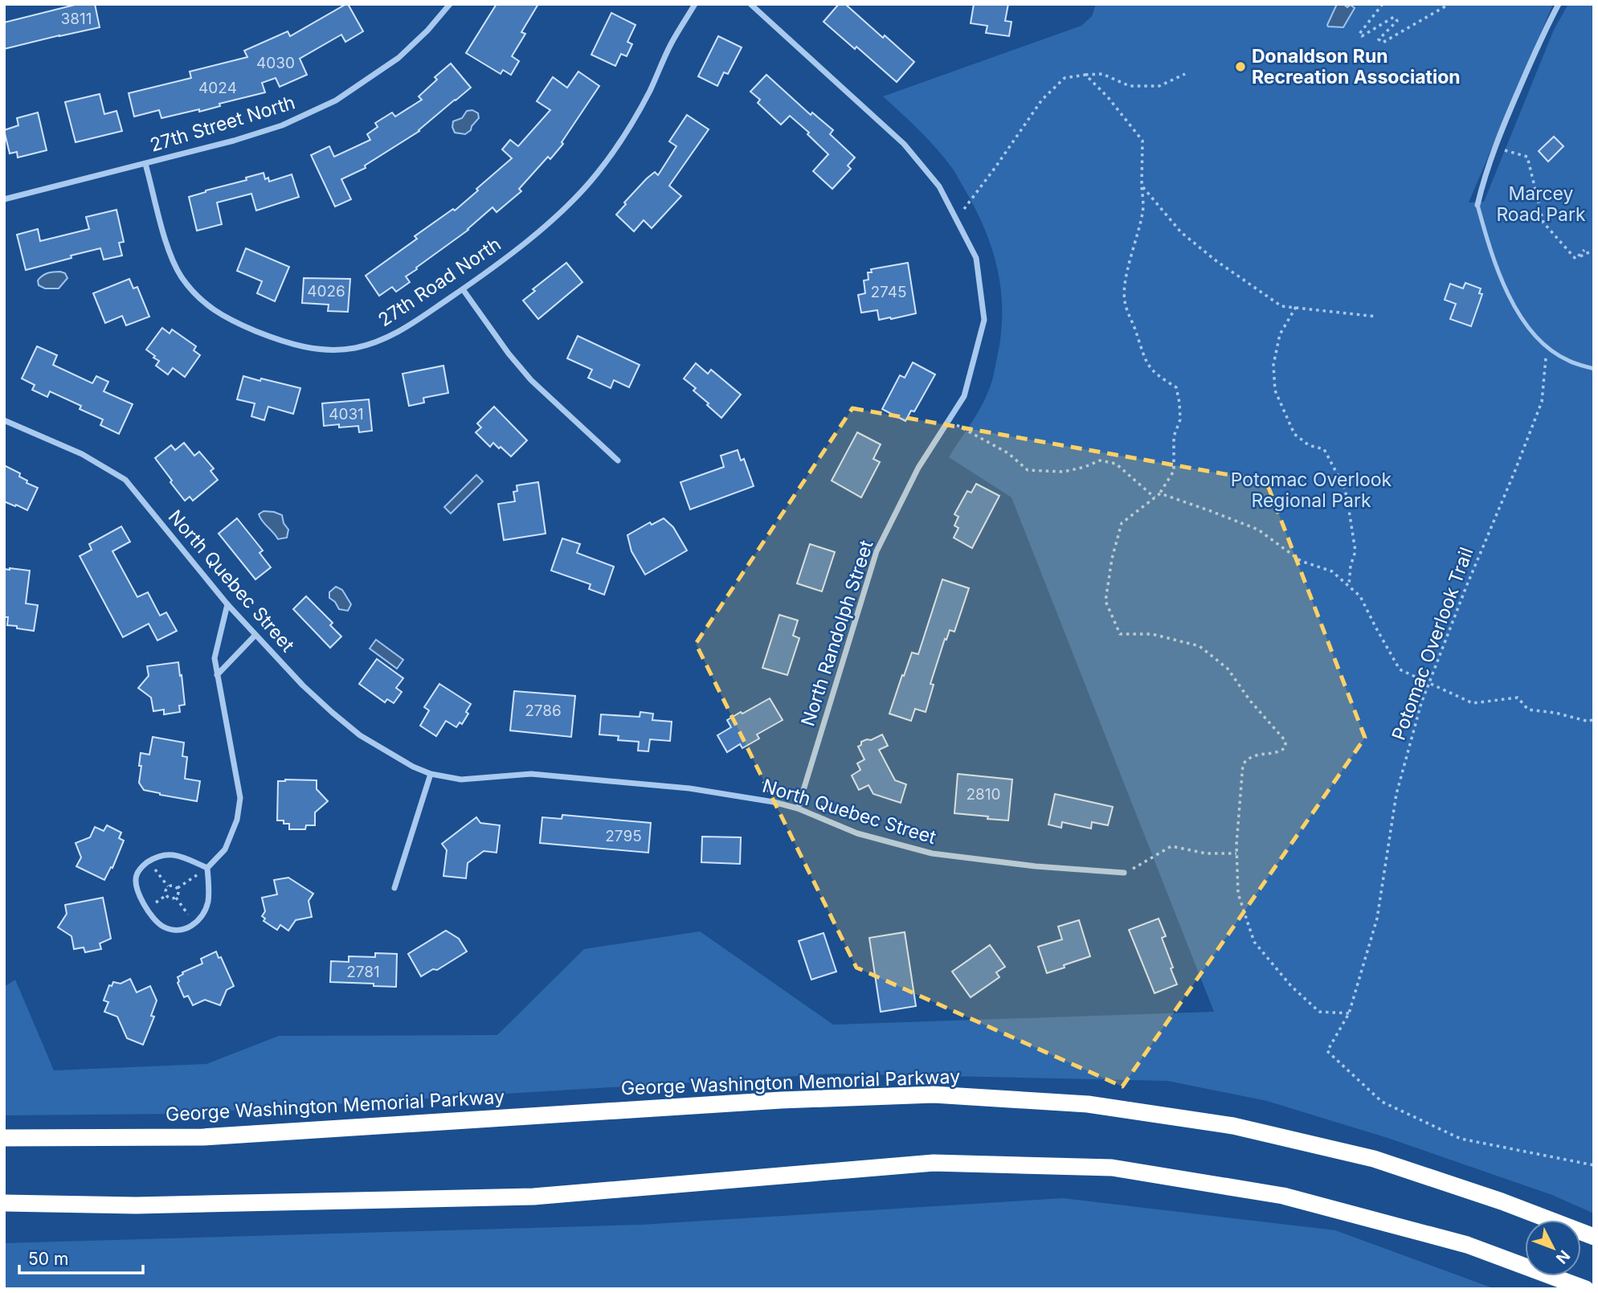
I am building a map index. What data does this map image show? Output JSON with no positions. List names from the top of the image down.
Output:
{
  "streets": {
    "highway": ["George Washington Memorial Parkway"],
    "street": [
      "27th Street North",
      "27th Road North",
      "North Quebec Street",
      "North Randolph Street"
    ],
    "path": ["Potomac Overlook Trail"]
  },
  "crossings": [
    ["27th Street North", "27th Road North"],
    ["North Quebec Street", "North Randolph Street"]
  ],
  "parks": ["Marcey Road Park", "Potomac Overlook Regional Park"],
  "places": ["Donaldson Run Recreation Association"],
  "house_numbers": [
    "3811",
    "4030",
    "4024",
    "4026",
    "2745",
    "4031",
    "2786",
    "2810",
    "2795",
    "2781"
  ],
  "scale_bar": "50 m",
  "north": "bottom right"
}
